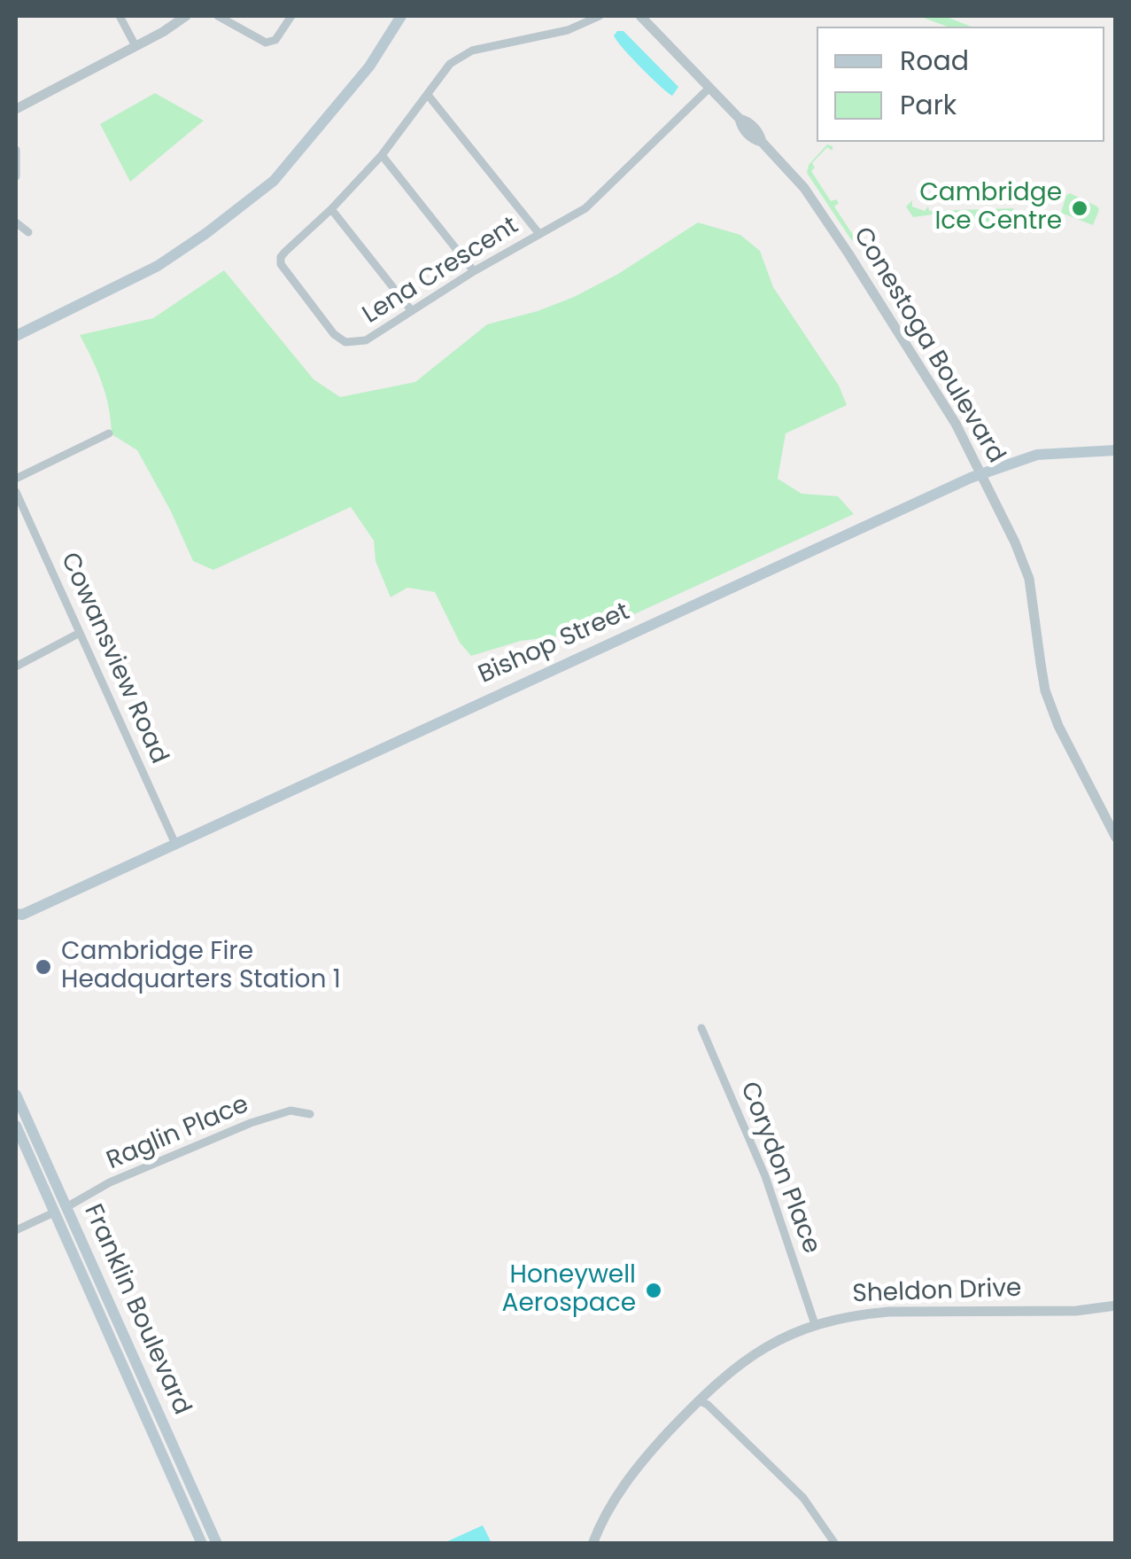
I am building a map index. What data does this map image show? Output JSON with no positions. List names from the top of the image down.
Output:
{
  "streets": {
    "main road": ["Bishop Street", "Franklin Boulevard"],
    "street": [
      "Lena Crescent",
      "Conestoga Boulevard",
      "Cowansview Road",
      "Raglin Place",
      "Corydon Place",
      "Sheldon Drive"
    ]
  },
  "crossings": [
    ["Lena Crescent", "Conestoga Boulevard"],
    ["Conestoga Boulevard", "Bishop Street"],
    ["Bishop Street", "Cowansview Road"],
    ["Raglin Place", "Franklin Boulevard"],
    ["Corydon Place", "Sheldon Drive"]
  ],
  "places": ["Cambridge Ice Centre", "Cambridge Fire Headquarters Station 1", "Honeywell Aerospace"],
  "legend": ["Road", "Park"]
}
